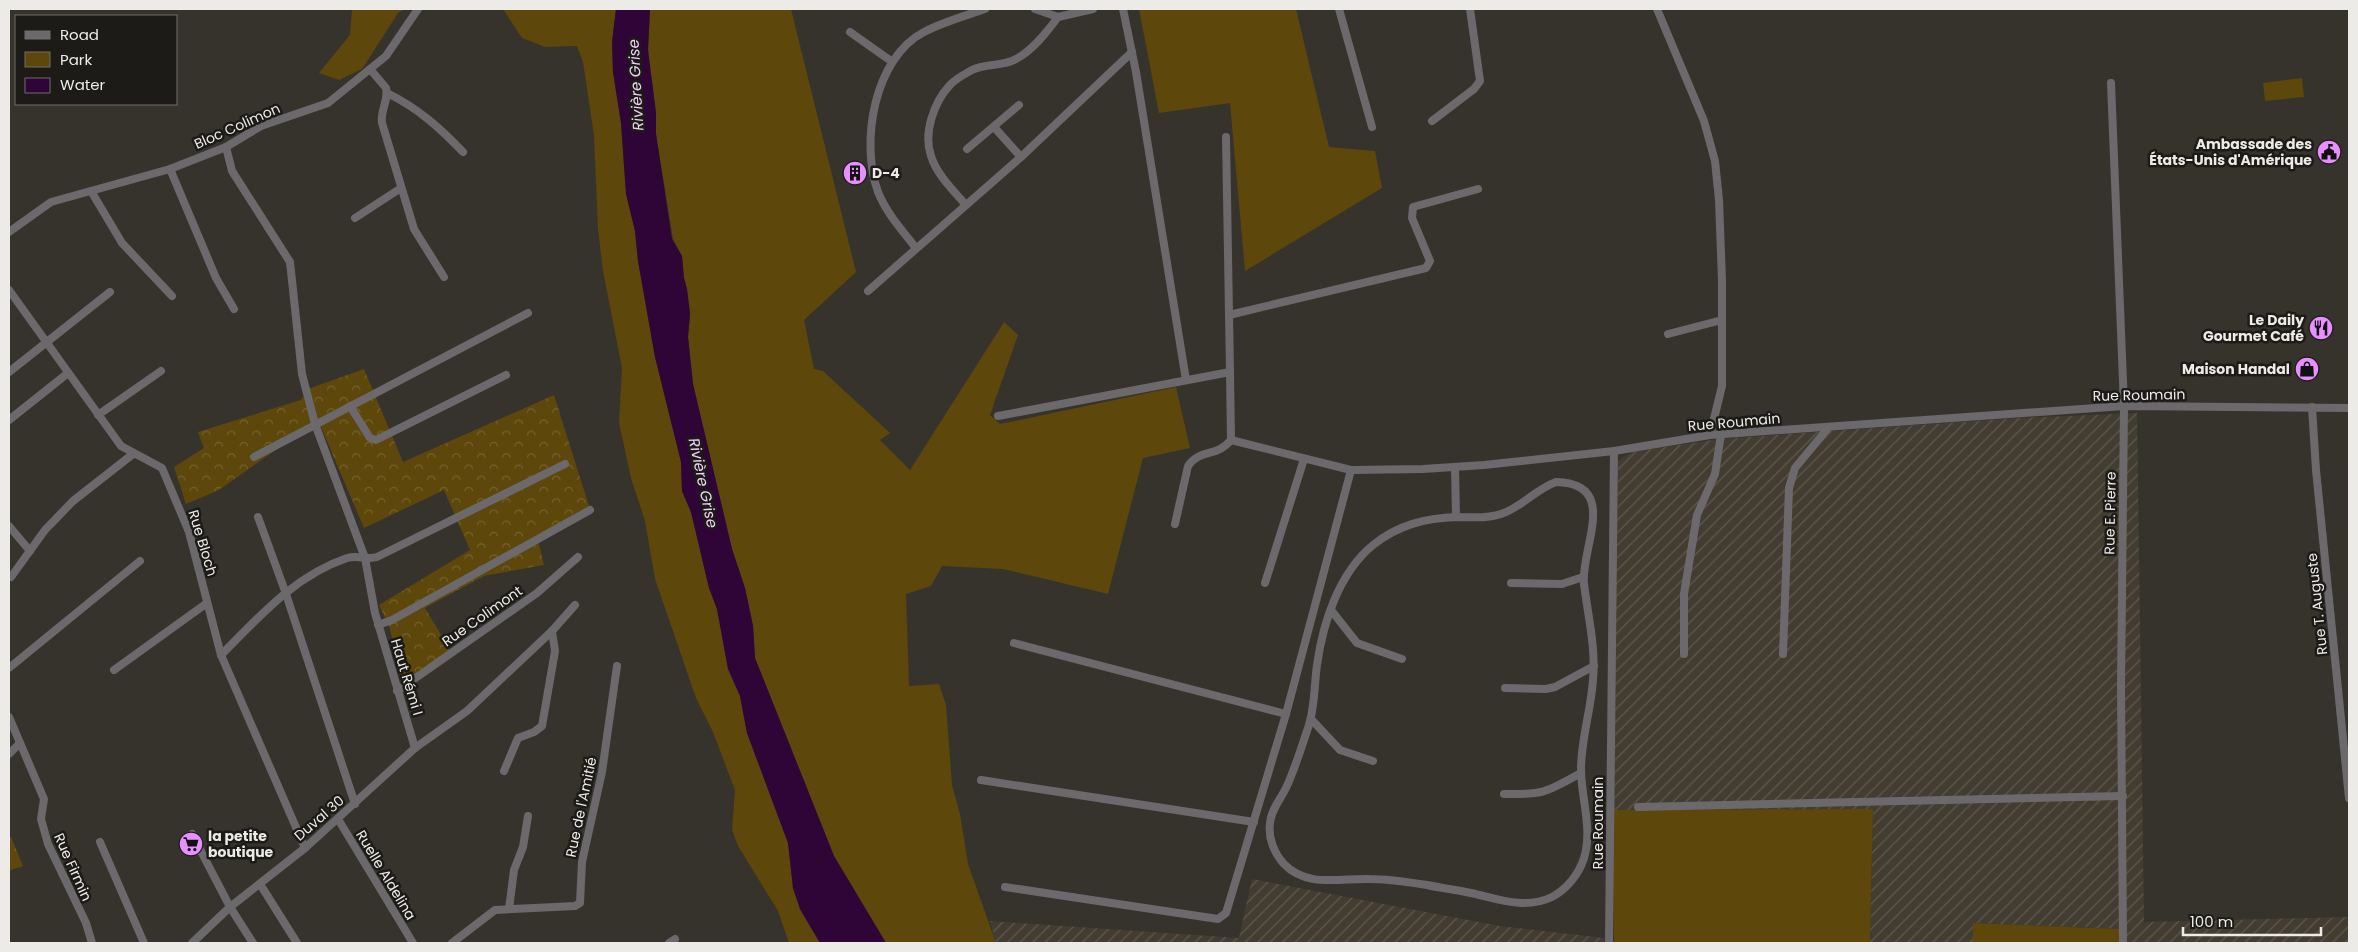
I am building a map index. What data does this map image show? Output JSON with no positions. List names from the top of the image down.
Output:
{
  "streets": {
    "street": [
      "Bloc Colimon",
      "Rue Roumain",
      "Rue E. Pierre",
      "Rue Bloch",
      "Rue T. Auguste",
      "Rue Colimont",
      "Haut Rémi I",
      "Rue de l'Amitié",
      "Duval 30",
      "Rue Firmin",
      "Ruelle Aldelina"
    ]
  },
  "crossings": [
    ["Bloc Colimon", "Haut Rémi I"],
    ["Rue Roumain", "Rue E. Pierre"],
    ["Rue Roumain", "Rue T. Auguste"],
    ["Rue Bloch", "Duval 30"],
    ["Rue Colimont", "Haut Rémi I"],
    ["Haut Rémi I", "Duval 30"],
    ["Duval 30", "Ruelle Aldelina"]
  ],
  "water": ["Rivière Grise"],
  "places": {
    "public building": ["Ambassade des États-Unis d'Amérique"],
    "building": ["D-4"],
    "restaurant": ["Le Daily Gourmet Café"],
    "shop": ["Maison Handal"],
    "supermarket": ["la petite boutique"]
  },
  "legend": ["Road", "Park", "Water"],
  "scale_bar": "100 m"
}
